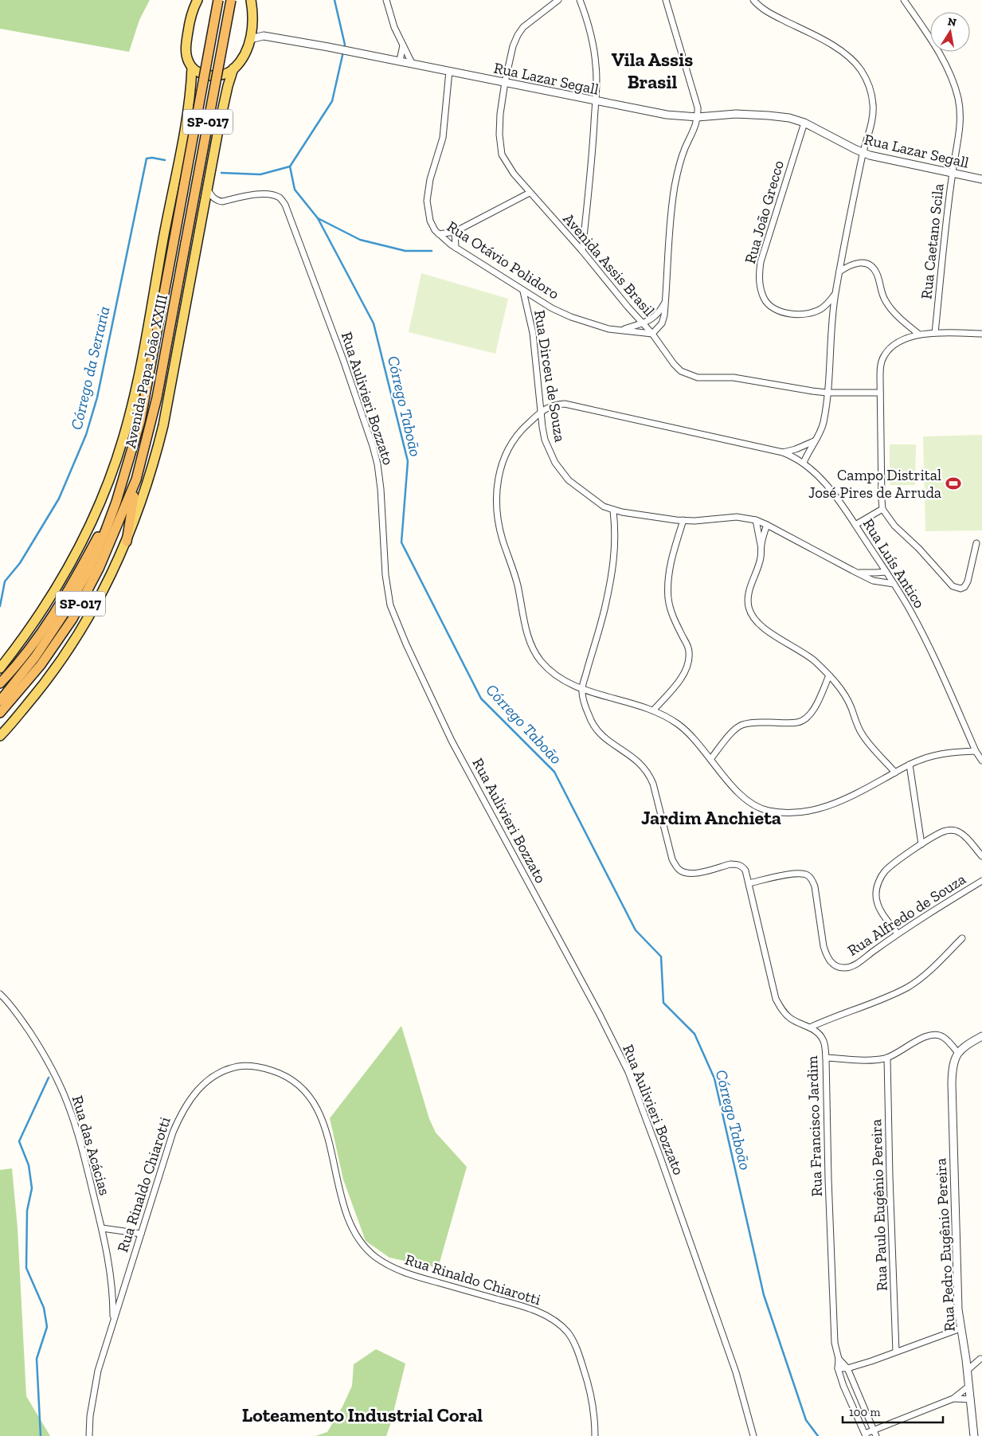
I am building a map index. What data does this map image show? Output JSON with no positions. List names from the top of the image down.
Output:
{
  "streets": {
    "highway": ["SP-017", "Avenida Papa João XXIII"],
    "street": [
      "Rua Lazar Segall",
      "Rua João Grecco",
      "Rua Caetano Scila",
      "Rua Otávio Polidoro",
      "Avenida Assis Brasil",
      "Rua Dirceu de Souza",
      "Rua Aulivieri Bozzato",
      "Rua Luís Antico",
      "Rua Alfredo de Souza",
      "Rua Francisco Jardim",
      "Rua das Acácias",
      "Rua Rinaldo Chiarotti",
      "Rua Paulo Eugênio Pereira",
      "Rua Pedro Eugênio Pereira"
    ]
  },
  "crossings": [
    ["Rua Lazar Segall", "Rua João Grecco"],
    ["Rua Lazar Segall", "Rua Caetano Scila"],
    ["Rua Lazar Segall", "Rua Otávio Polidoro"],
    ["Rua Lazar Segall", "Avenida Assis Brasil"],
    ["Rua Lazar Segall", "Avenida Papa João XXIII"],
    ["Rua Otávio Polidoro", "Avenida Assis Brasil"],
    ["Rua Otávio Polidoro", "Rua Dirceu de Souza"],
    ["Avenida Papa João XXIII", "Rua Aulivieri Bozzato"],
    ["Rua Dirceu de Souza", "Rua Luís Antico"],
    ["Rua Alfredo de Souza", "Rua Francisco Jardim"],
    ["Rua das Acácias", "Rua Rinaldo Chiarotti"]
  ],
  "districts": ["Vila Assis Brasil", "Jardim Anchieta", "Loteamento Industrial Coral"],
  "water": ["Córrego da Serraria", "Córrego Taboão"],
  "places": {
    "sports": ["Campo Distrital José Pires de Arruda"]
  },
  "scale_bar": "100 m",
  "north": "top"
}
